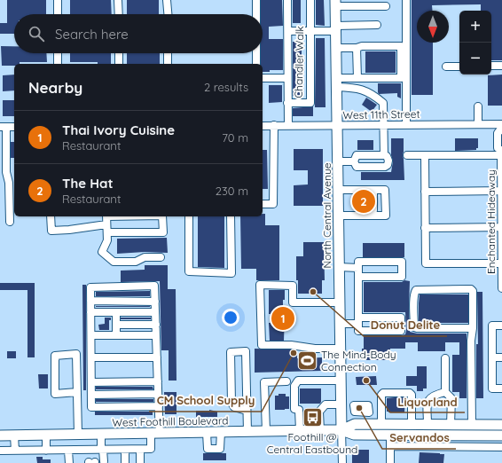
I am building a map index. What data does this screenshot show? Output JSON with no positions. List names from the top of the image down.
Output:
{
  "streets": {
    "main road": ["North Central Avenue", "West Foothill Boulevard"],
    "street": ["Chandler Walk", "West 11th Street", "Enchanted Hideaway"]
  },
  "crossings": [
    ["West 11th Street", "North Central Avenue"],
    ["North Central Avenue", "West Foothill Boulevard"]
  ],
  "places": {
    "other": [
      "Donut Delite",
      "CM School Supply",
      "Liquorland",
      "Servandos"
    ],
    "sports": ["The Mind-Body Connection"],
    "bus stop": ["Foothill @ Central Eastbound"]
  },
  "north": "bottom",
  "page": {
    "map_buttons": ["+", "−"],
    "search": "Search here",
    "heading": ["Nearby", "2 results"],
    "list": [
      {
        "mark": "1",
        "name": "Thai Ivory Cuisine",
        "note": "Restaurant",
        "value": "70 m"
      },
      {
        "mark": "2",
        "name": "The Hat",
        "note": "Restaurant",
        "value": "230 m"
      }
    ],
    "pins": ["2", "1"]
  }
}
